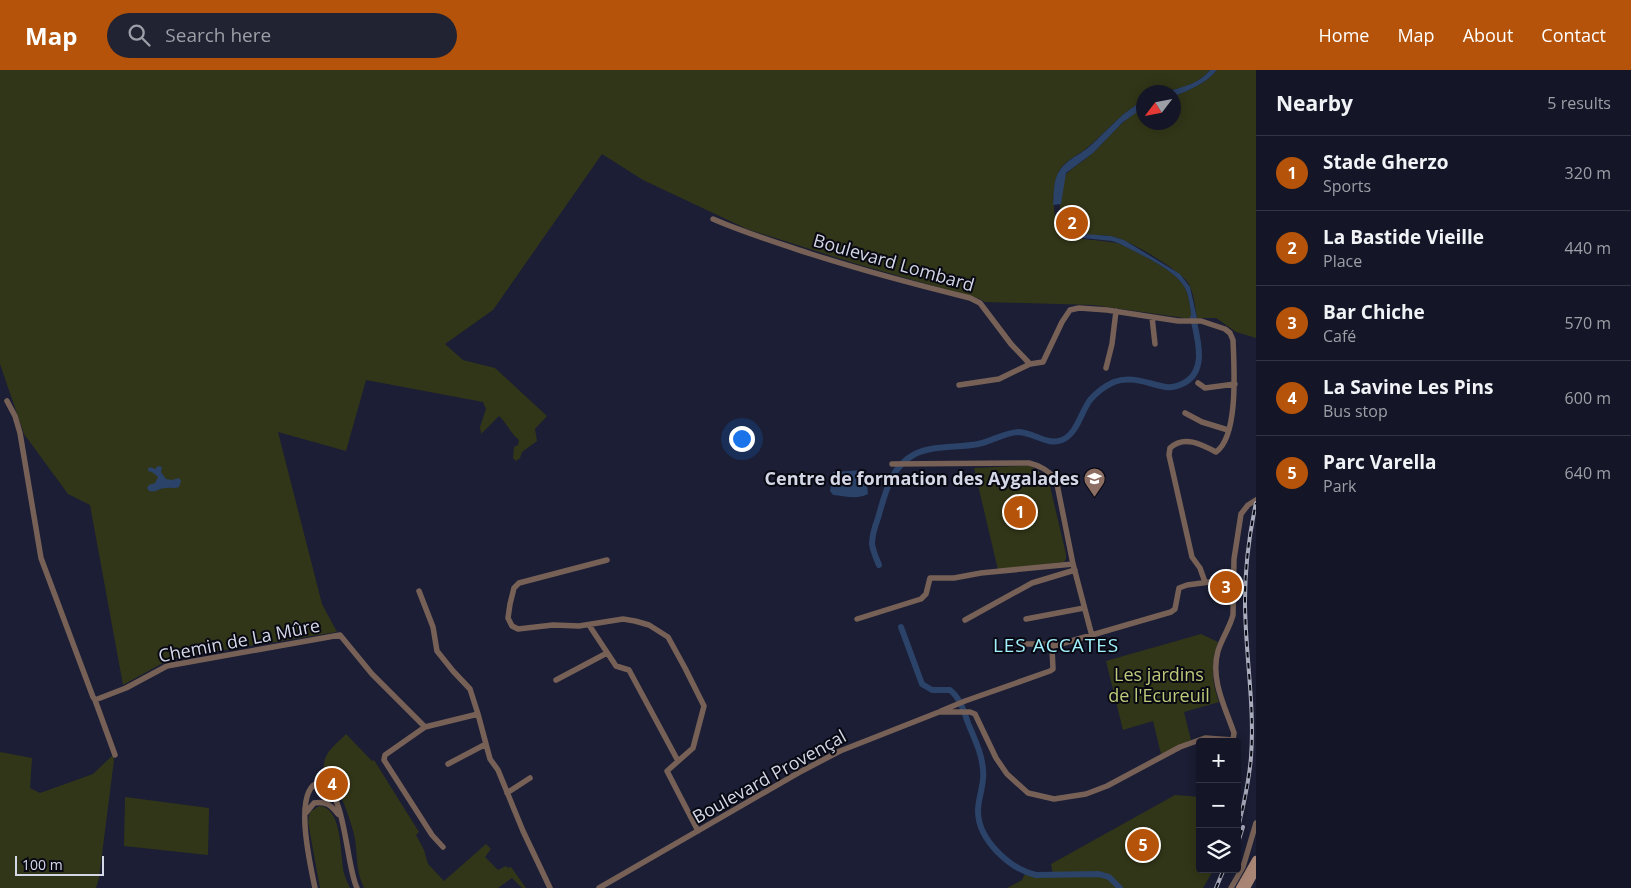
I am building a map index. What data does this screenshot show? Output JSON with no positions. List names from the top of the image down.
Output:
{
  "streets": {
    "street": ["Boulevard Lombard", "Chemin de La Mûre", "Boulevard Provençal"]
  },
  "districts": ["LES ACCATES"],
  "parks": ["Les jardins de l'Ecureuil"],
  "places": {
    "school or university": ["Centre de formation des Aygalades"]
  },
  "scale_bar": "100 m",
  "north": "bottom left",
  "page": {
    "header": "Map",
    "search": "Search here",
    "nav": [
      "Home",
      "Map",
      "About",
      "Contact"
    ],
    "heading": ["Nearby", "5 results"],
    "list": [
      {
        "mark": "1",
        "name": "Stade Gherzo",
        "note": "Sports",
        "value": "320 m"
      },
      {
        "mark": "2",
        "name": "La Bastide Vieille",
        "note": "Place",
        "value": "440 m"
      },
      {
        "mark": "3",
        "name": "Bar Chiche",
        "note": "Café",
        "value": "570 m"
      },
      {
        "mark": "4",
        "name": "La Savine Les Pins",
        "note": "Bus stop",
        "value": "600 m"
      },
      {
        "mark": "5",
        "name": "Parc Varella",
        "note": "Park",
        "value": "640 m"
      }
    ],
    "pins": [
      "2",
      "1",
      "3",
      "4",
      "5"
    ],
    "map_buttons": ["+", "−"],
    "scale": "100 m"
  }
}
